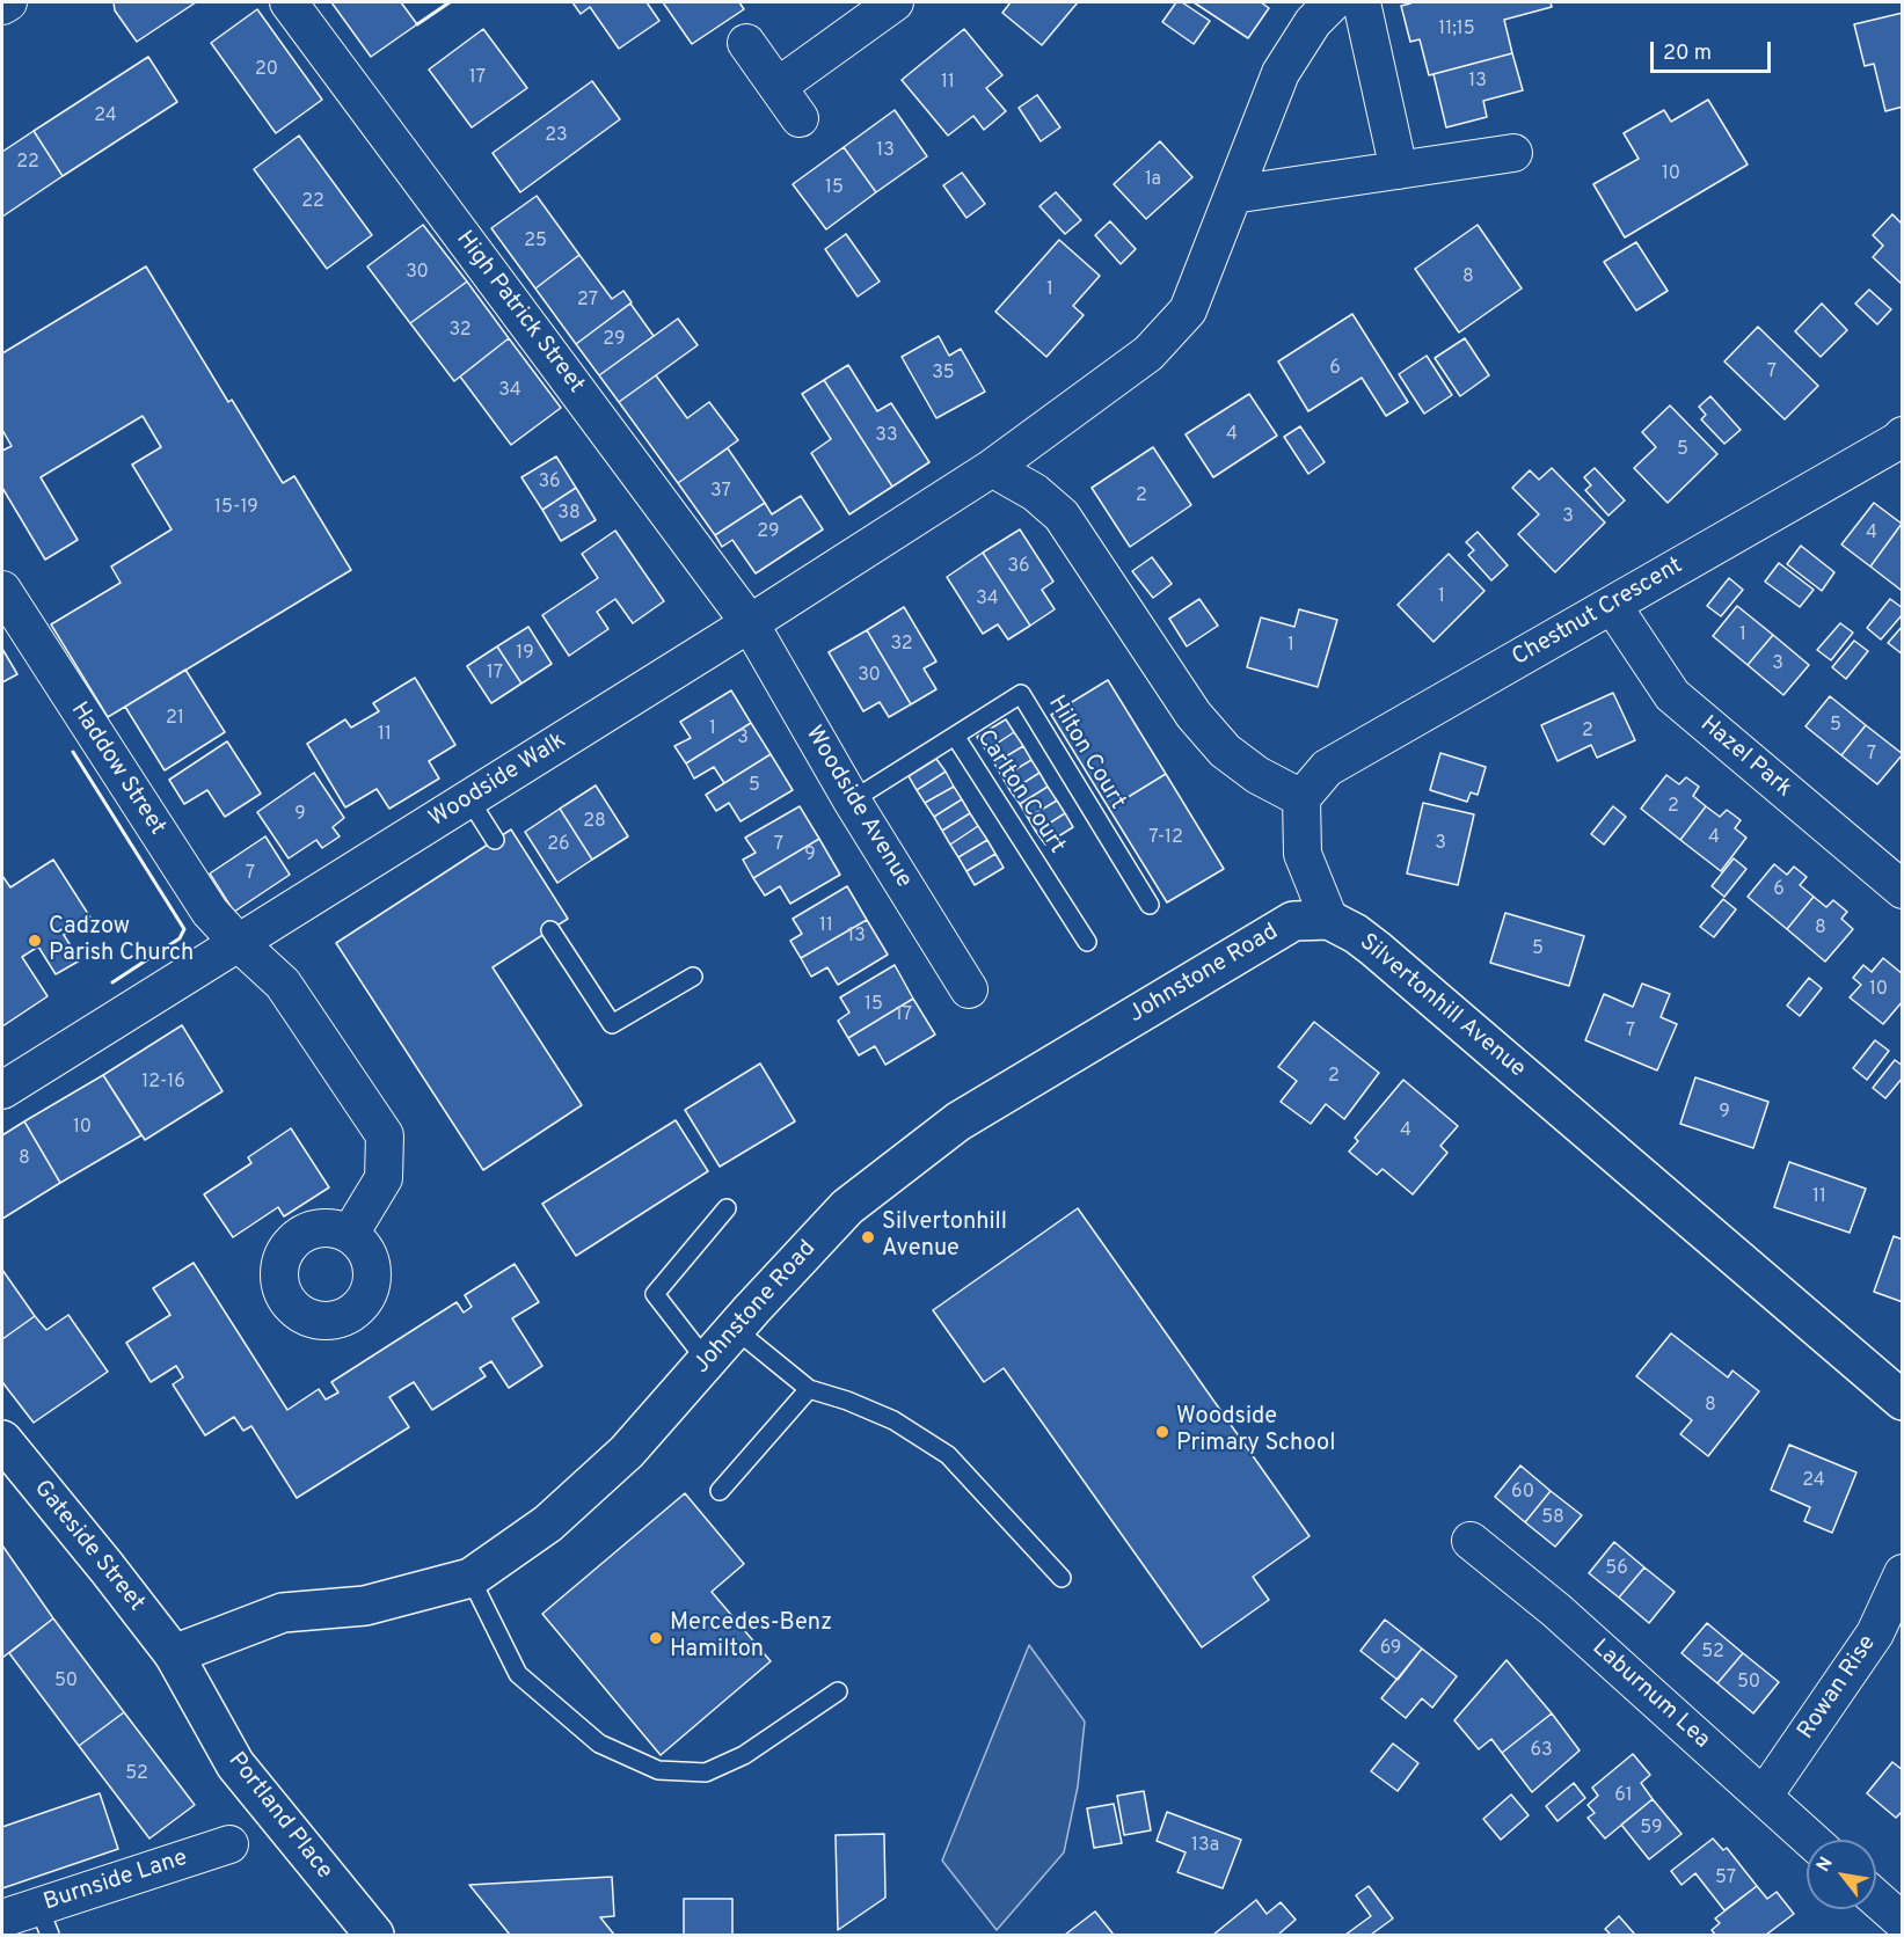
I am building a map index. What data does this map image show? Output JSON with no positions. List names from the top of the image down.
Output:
{
  "streets": {
    "street": [
      "High Patrick Street",
      "Chestnut Crescent",
      "Hazel Park",
      "Haddow Street",
      "Woodside Walk",
      "Woodside Avenue",
      "Johnstone Road",
      "Silvertonhill Avenue",
      "Gateside Street",
      "Rowan Rise",
      "Laburnum Lea",
      "Portland Place",
      "Burnside Lane"
    ],
    "lane": ["Hilton Court", "Carlton Court"]
  },
  "crossings": [
    ["High Patrick Street", "Woodside Walk"],
    ["High Patrick Street", "Woodside Avenue"],
    ["Chestnut Crescent", "Hazel Park"],
    ["Hilton Court", "Carlton Court"],
    ["Haddow Street", "Woodside Walk"],
    ["Woodside Walk", "Woodside Avenue"],
    ["Carlton Court", "Woodside Avenue"],
    ["Johnstone Road", "Silvertonhill Avenue"],
    ["Johnstone Road", "Gateside Street"],
    ["Johnstone Road", "Portland Place"],
    ["Gateside Street", "Portland Place"],
    ["Rowan Rise", "Laburnum Lea"]
  ],
  "places": [
    "Cadzow Parish Church",
    "Silvertonhill Avenue",
    "Woodside Primary School",
    "Mercedes-Benz Hamilton"
  ],
  "house_numbers": [
    "11;15",
    "20",
    "17",
    "13",
    "11",
    "24",
    "23",
    "13",
    "22",
    "10",
    "1a",
    "15",
    "22",
    "25",
    "30",
    "8",
    "1",
    "27",
    "32",
    "29",
    "6",
    "7",
    "35",
    "34",
    "4",
    "33",
    "5",
    "36",
    "37",
    "2",
    "15-19",
    "38",
    "3",
    "29",
    "4",
    "36",
    "1",
    "34",
    "1",
    "32",
    "1",
    "19",
    "3",
    "17",
    "30",
    "21",
    "5",
    "1",
    "2",
    "11",
    "3",
    "7",
    "5",
    "2",
    "9",
    "28",
    "7-12",
    "4",
    "3",
    "26",
    "7",
    "9",
    "7",
    "6",
    "11",
    "8",
    "13",
    "5",
    "10",
    "15",
    "17",
    "7",
    "2",
    "12-16",
    "9",
    "10",
    "4",
    "8",
    "11",
    "8",
    "24",
    "60",
    "58",
    "56",
    "69",
    "52",
    "50",
    "50",
    "63",
    "52",
    "61",
    "59",
    "13a",
    "57"
  ],
  "scale_bar": "20 m",
  "north": "top left"
}
